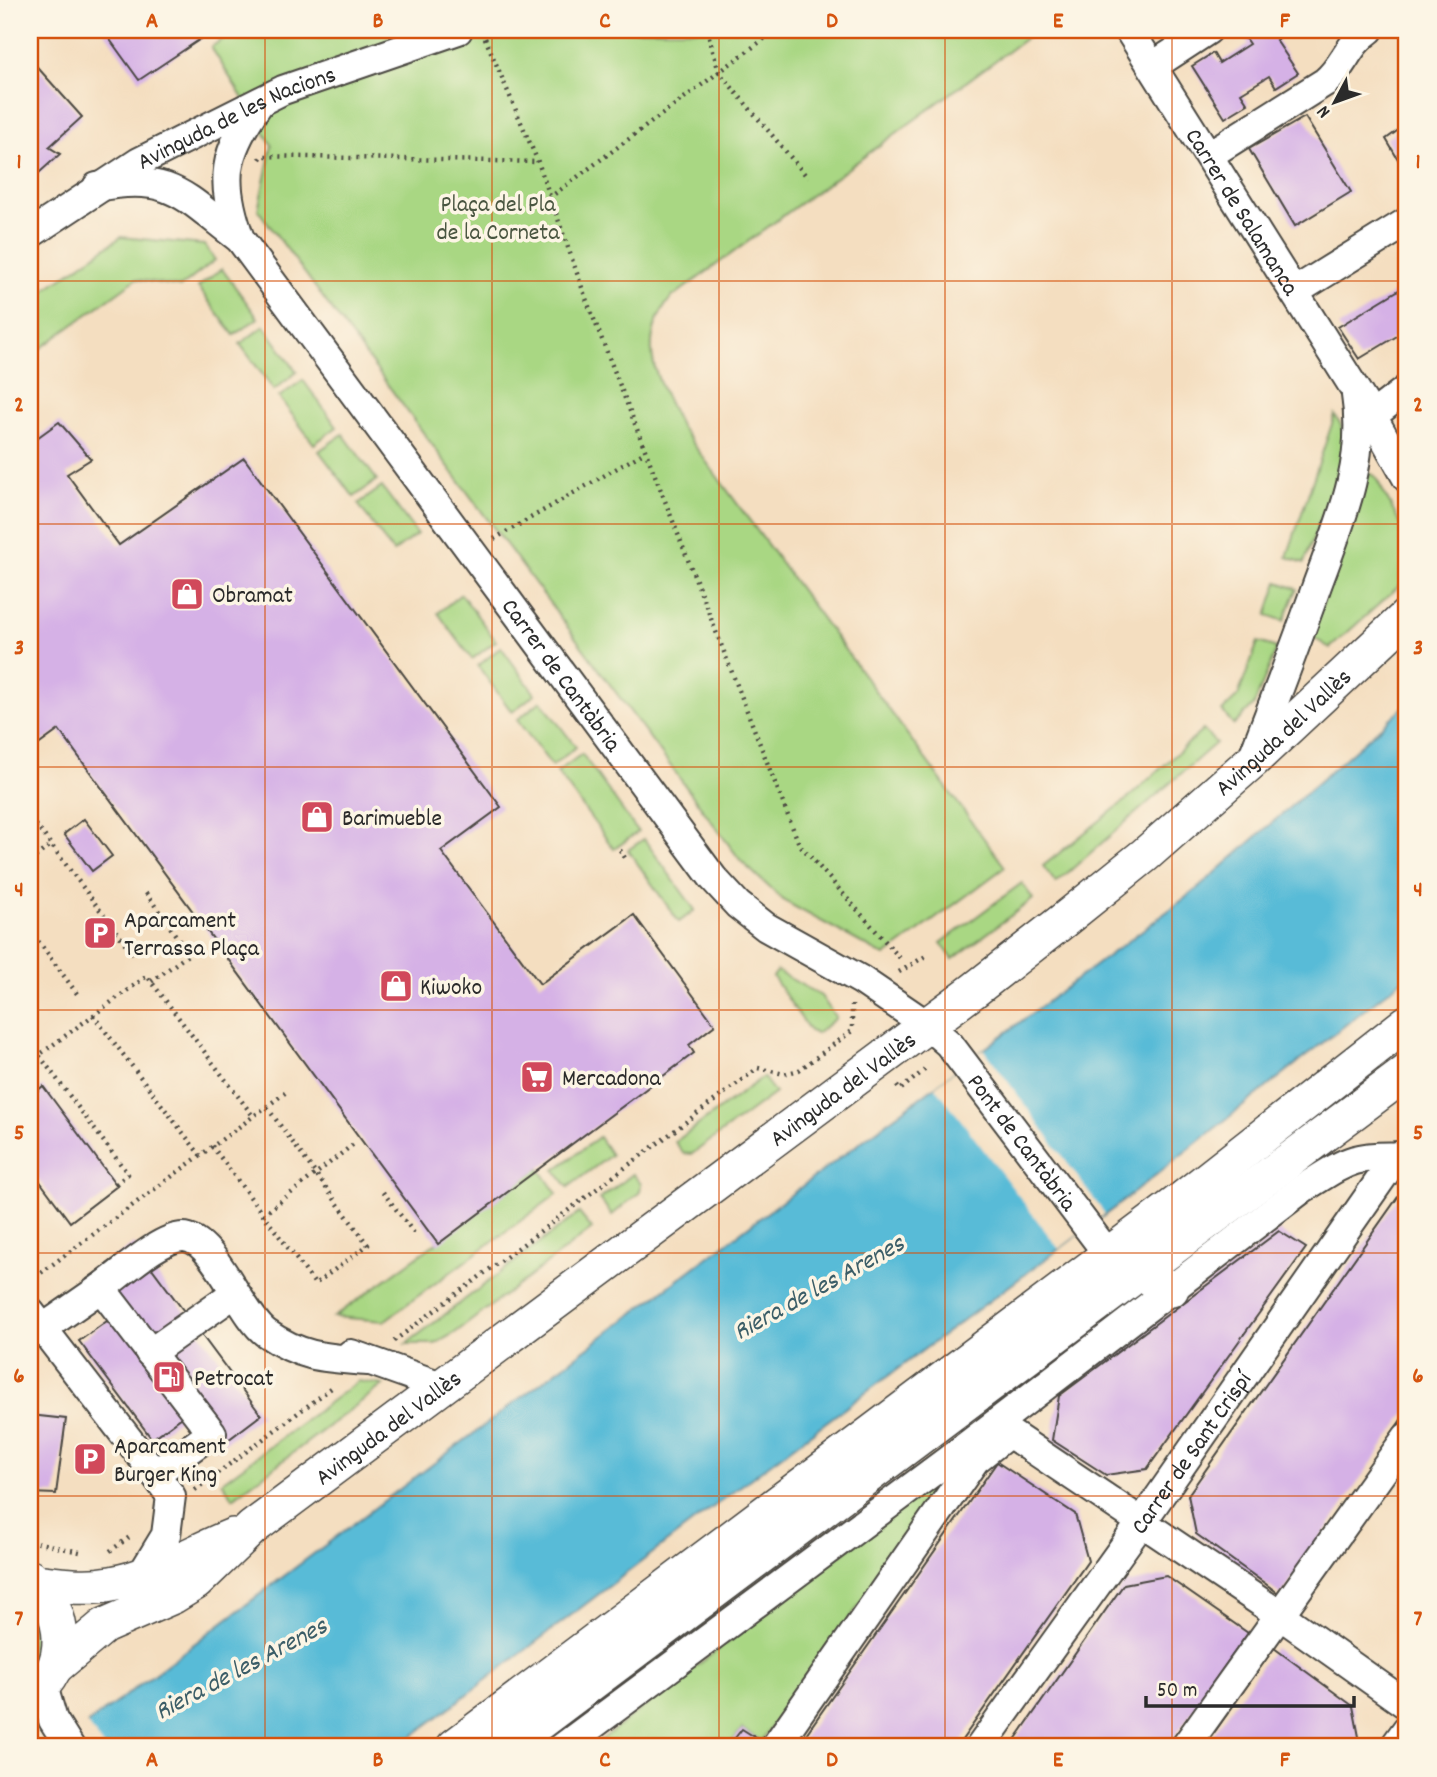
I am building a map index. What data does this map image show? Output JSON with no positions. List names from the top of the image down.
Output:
{
  "streets": {
    "main road": ["Avinguda del Vallès"],
    "street": [
      "Avinguda de les Nacions",
      "Carrer de Salamanca",
      "Carrer de Cantàbria",
      "Pont de Cantàbria",
      "Carrer de Sant Crispí"
    ]
  },
  "crossings": [
    ["Avinguda de les Nacions", "Carrer de Cantàbria"],
    ["Carrer de Salamanca", "Avinguda del Vallès"],
    ["Carrer de Cantàbria", "Avinguda del Vallès"],
    ["Carrer de Cantàbria", "Pont de Cantàbria"],
    ["Avinguda del Vallès", "Pont de Cantàbria"]
  ],
  "water": ["Riera de les Arenes"],
  "parks": ["Plaça del Pla de la Corneta"],
  "places": {
    "shop": ["Obramat", "Barimueble", "Kiwoko"],
    "parking": ["Aparcament Terrassa Plaça", "Aparcament Burger King"],
    "supermarket": ["Mercadona"],
    "fuel station": ["Petrocat"]
  },
  "scale_bar": "50 m",
  "north": "bottom left",
  "grid": {
    "columns": [
      "A",
      "B",
      "C",
      "D",
      "E",
      "F"
    ],
    "rows": [
      "1",
      "2",
      "3",
      "4",
      "5",
      "6",
      "7"
    ]
  }
}
